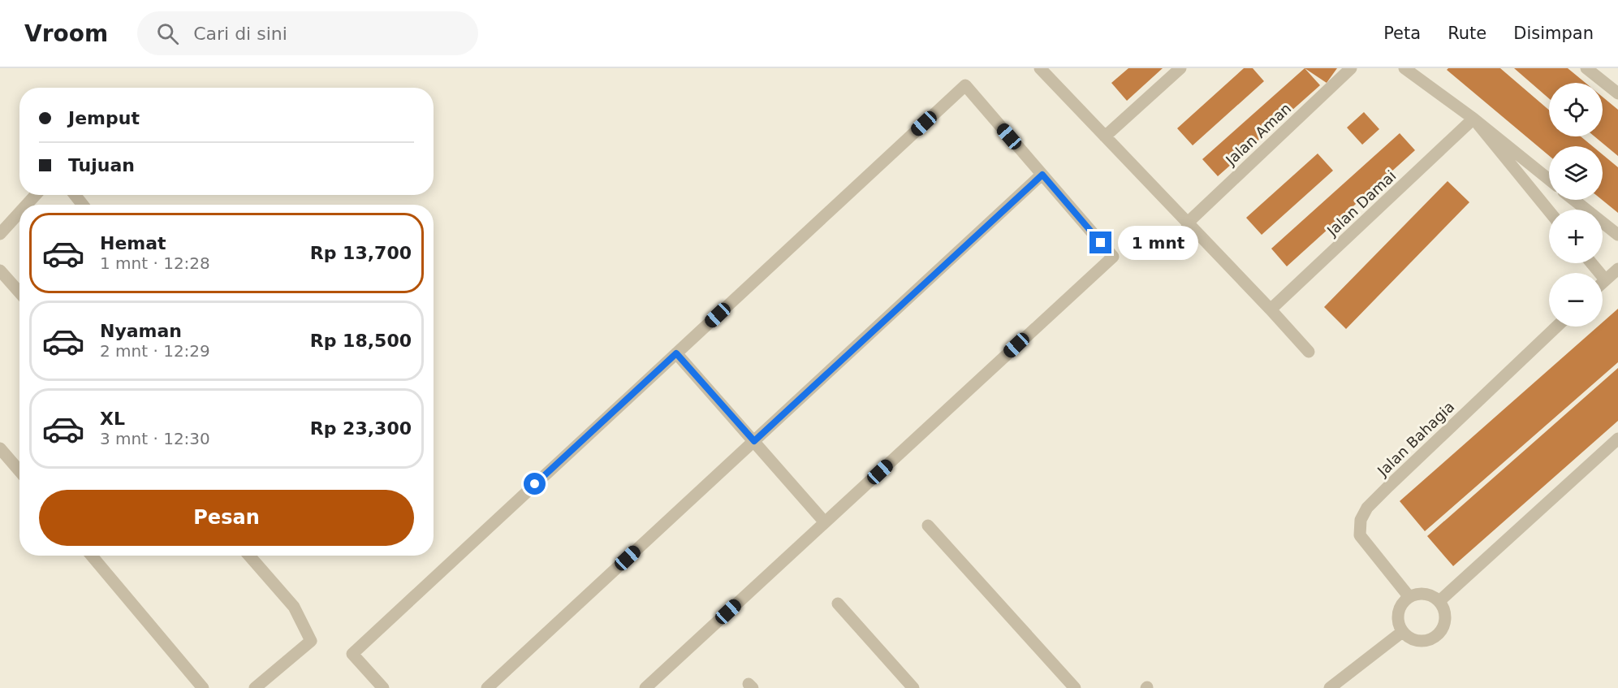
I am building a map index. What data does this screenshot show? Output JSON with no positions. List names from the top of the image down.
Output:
{
  "streets": {
    "street": ["Jalan Aman", "Jalan Damai", "Jalan Bahagia"]
  },
  "page": {
    "header": "Vroom",
    "search": "Cari di sini",
    "nav": ["Peta", "Rute", "Disimpan"],
    "map_buttons": ["+", "−"],
    "banner": ["Jemput", "Tujuan"],
    "list": [
      {
        "name": "Hemat",
        "note": "1 mnt · 12:28",
        "value": "Rp 13,700"
      },
      {
        "name": "Nyaman",
        "note": "2 mnt · 12:29",
        "value": "Rp 18,500"
      },
      {
        "name": "XL",
        "note": "3 mnt · 12:30",
        "value": "Rp 23,300"
      }
    ],
    "bubble": "1 mnt",
    "buttons": "Pesan"
  }
}
